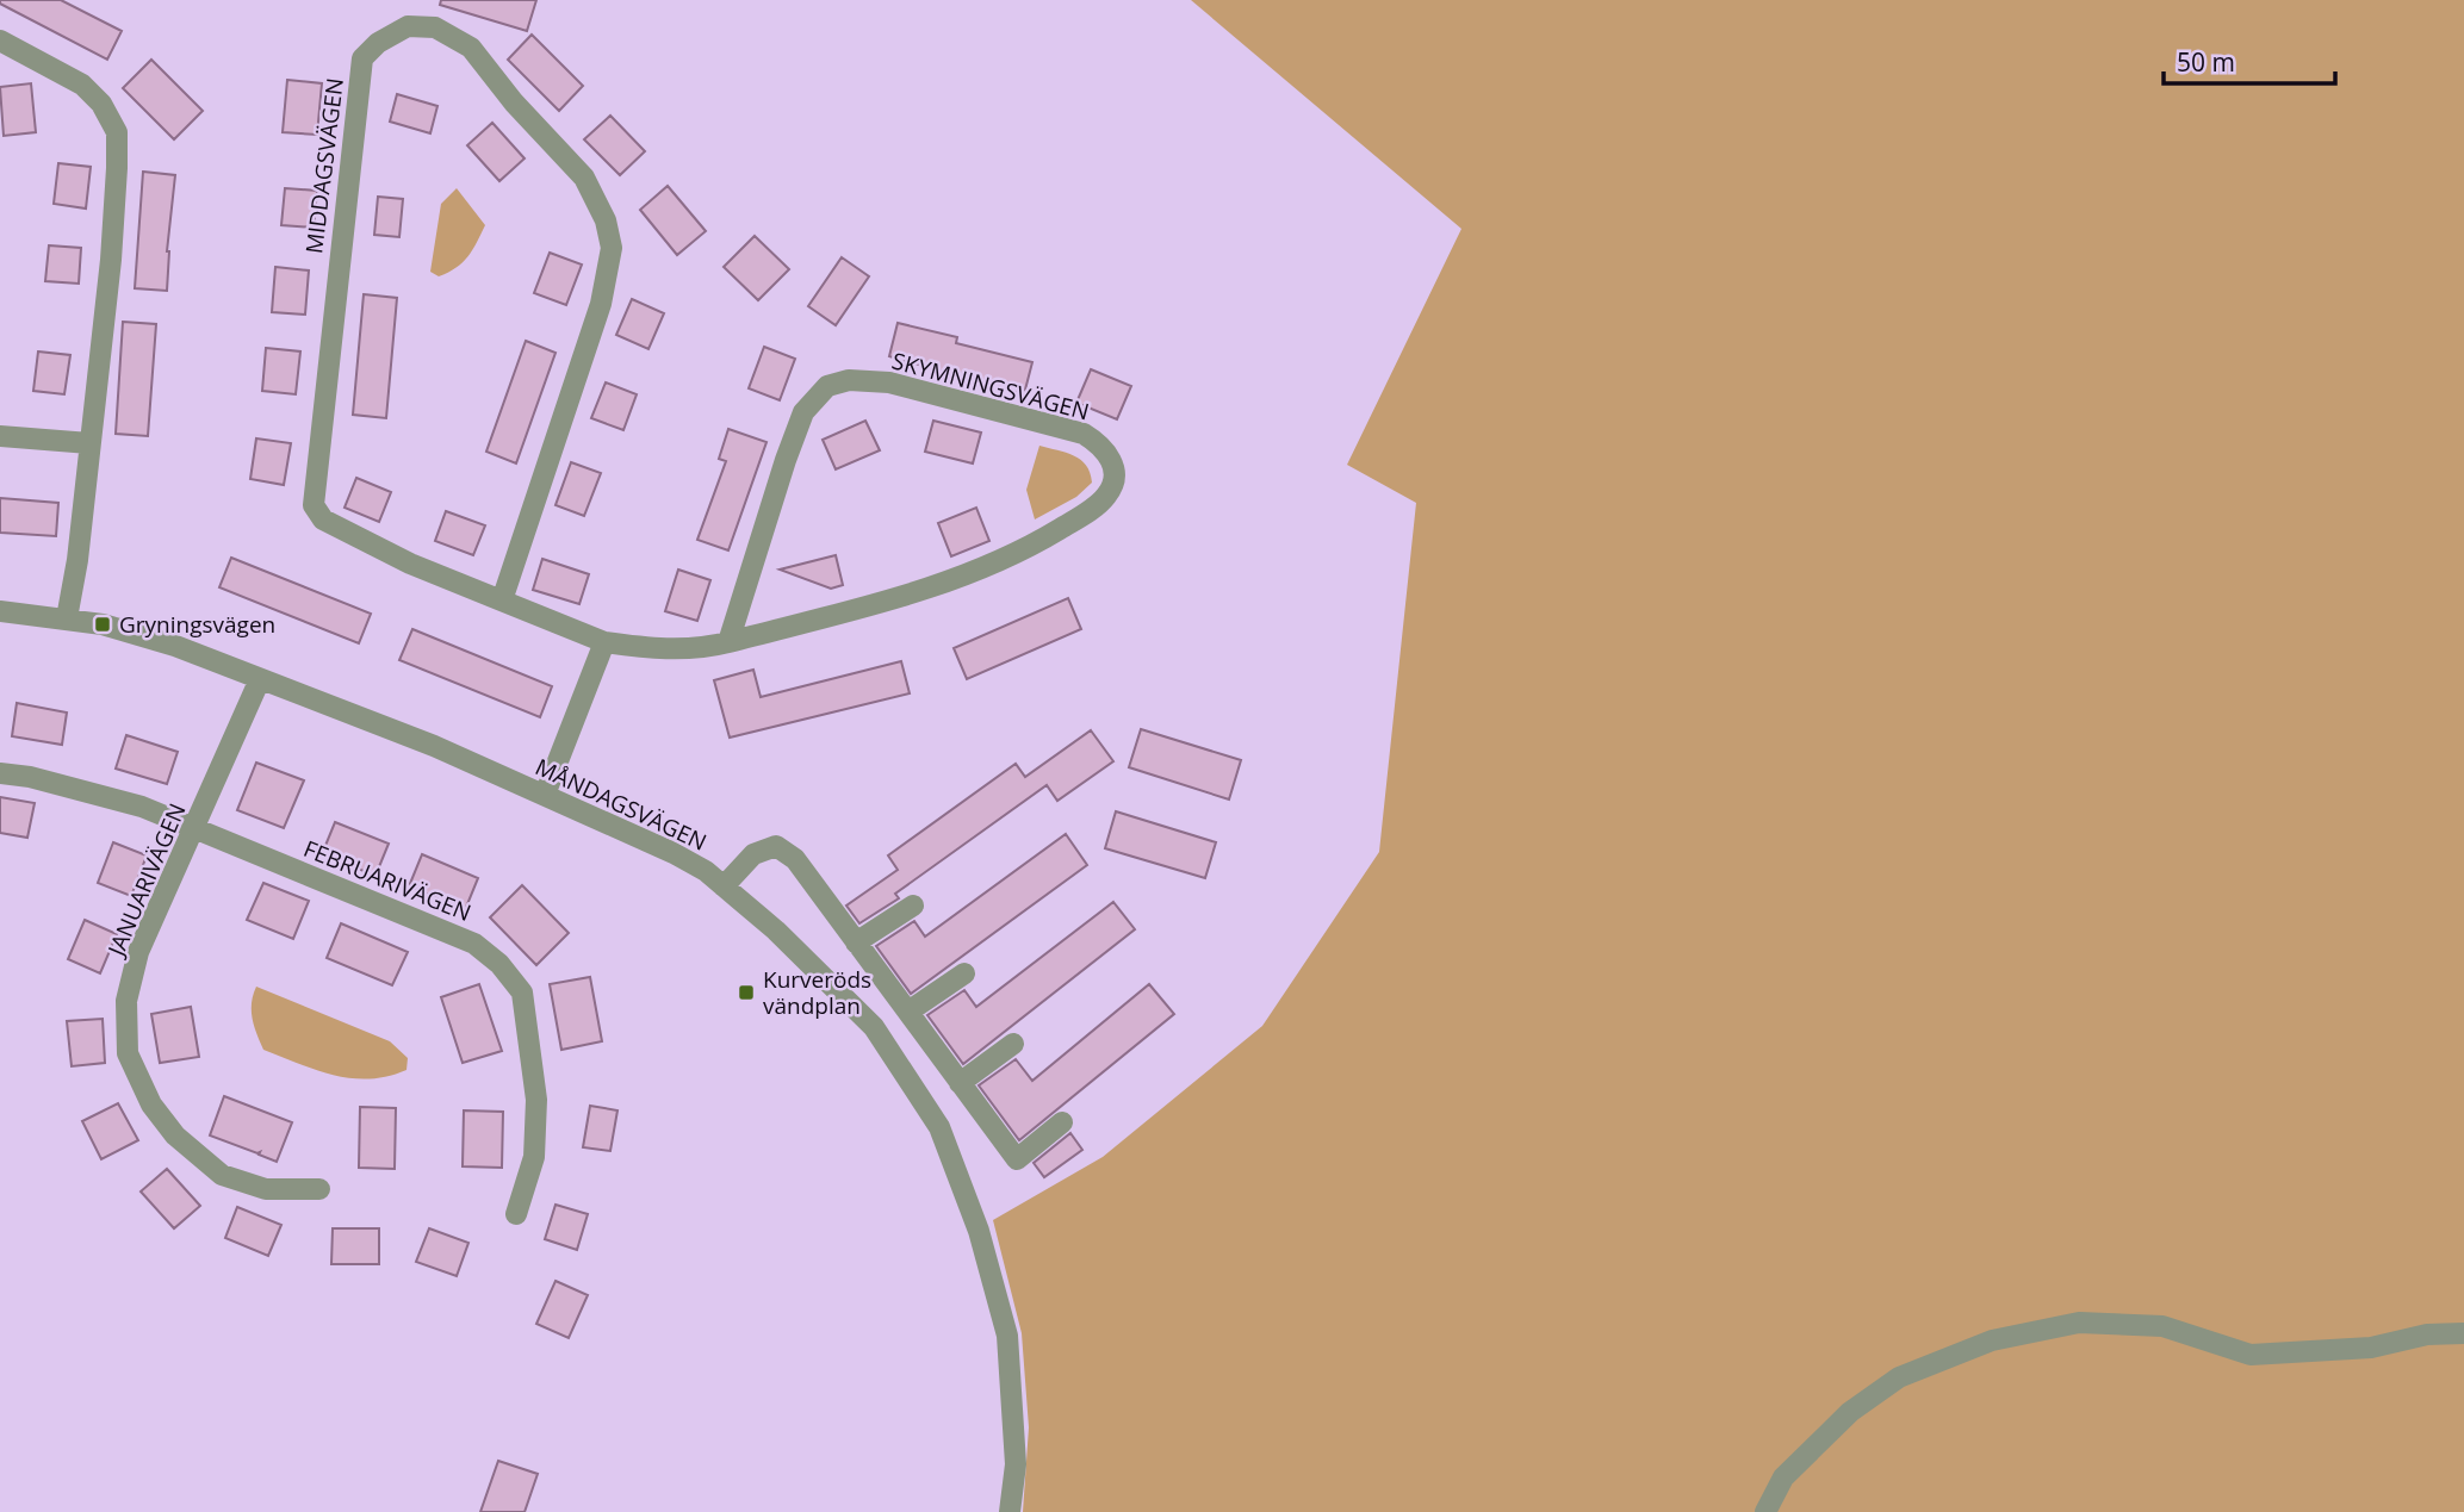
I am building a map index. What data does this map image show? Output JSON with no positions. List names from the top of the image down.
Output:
{
  "streets": {
    "street": [
      "MIDDAGSVÄGEN",
      "SKYMNINGSVÄGEN",
      "MÅNDAGSVÄGEN",
      "JANUARIVÄGEN",
      "FEBRUARIVÄGEN"
    ]
  },
  "crossings": [
    ["MIDDAGSVÄGEN", "SKYMNINGSVÄGEN"],
    ["MÅNDAGSVÄGEN", "JANUARIVÄGEN"],
    ["JANUARIVÄGEN", "FEBRUARIVÄGEN"]
  ],
  "places": {
    "transit": ["Gryningsvägen", "Kurveröds vändplan"]
  },
  "scale_bar": "50 m"
}
